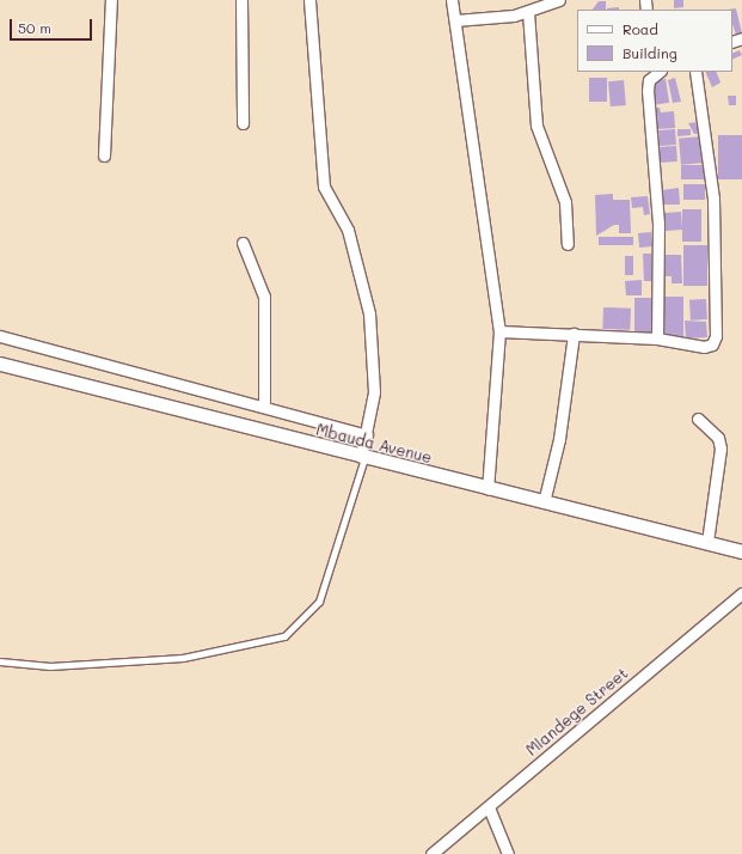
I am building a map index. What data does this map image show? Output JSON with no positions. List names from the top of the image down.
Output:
{
  "streets": {
    "street": ["Mbauda Avenue", "Mlandege Street"]
  },
  "legend": ["Road", "Building"],
  "scale_bar": "50 m"
}
